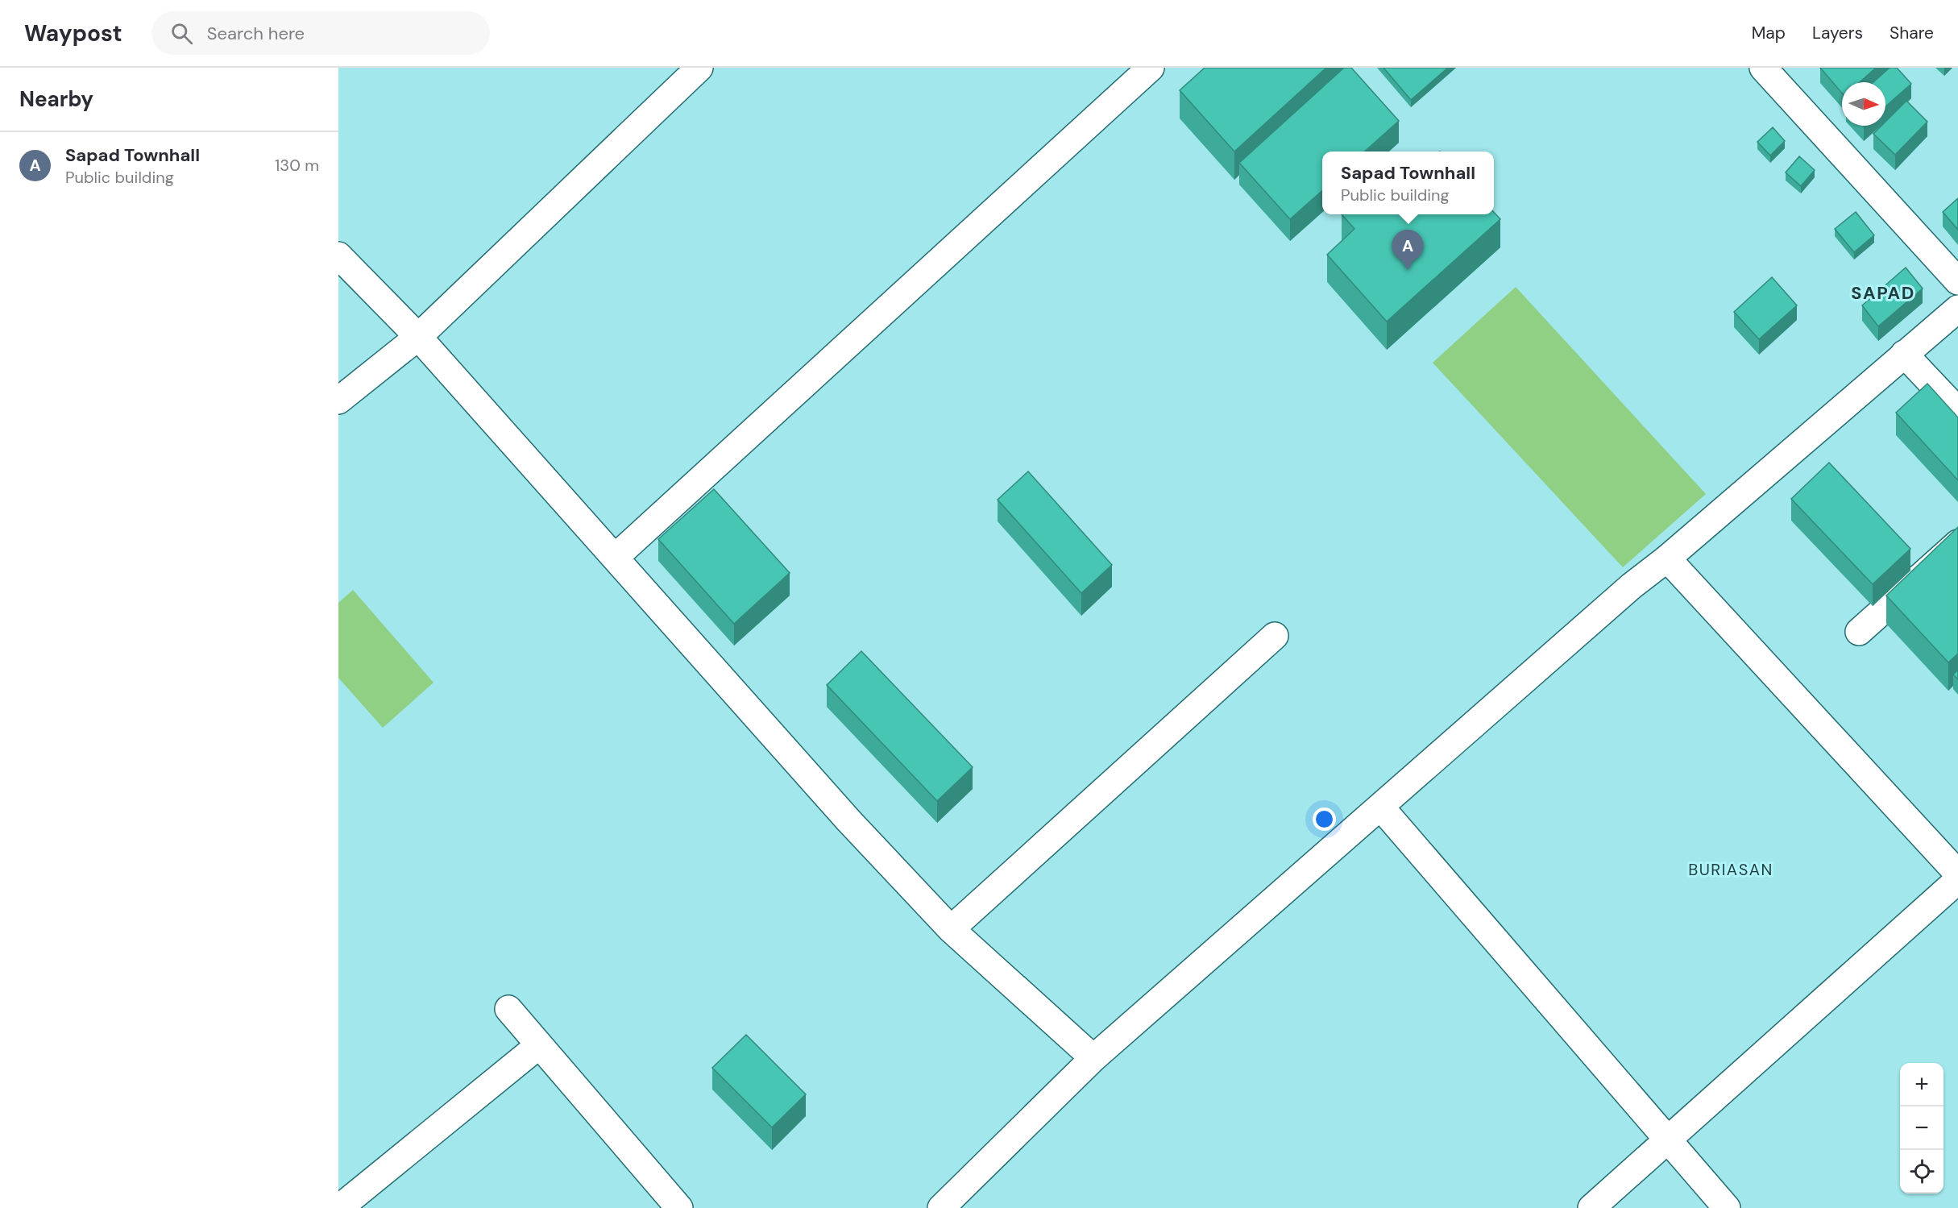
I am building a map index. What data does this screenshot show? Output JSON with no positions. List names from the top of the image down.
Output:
{
  "districts": ["SAPAD", "BURIASAN"],
  "north": "right",
  "page": {
    "header": "Waypost",
    "search": "Search here",
    "nav": ["Map", "Layers", "Share"],
    "heading": "Nearby",
    "list": [
      {
        "mark": "A",
        "name": "Sapad Townhall",
        "note": "Public building",
        "value": "130 m"
      }
    ],
    "popup": ["Sapad Townhall", "Public building"],
    "pins": "A",
    "map_buttons": ["+", "−"]
  }
}
